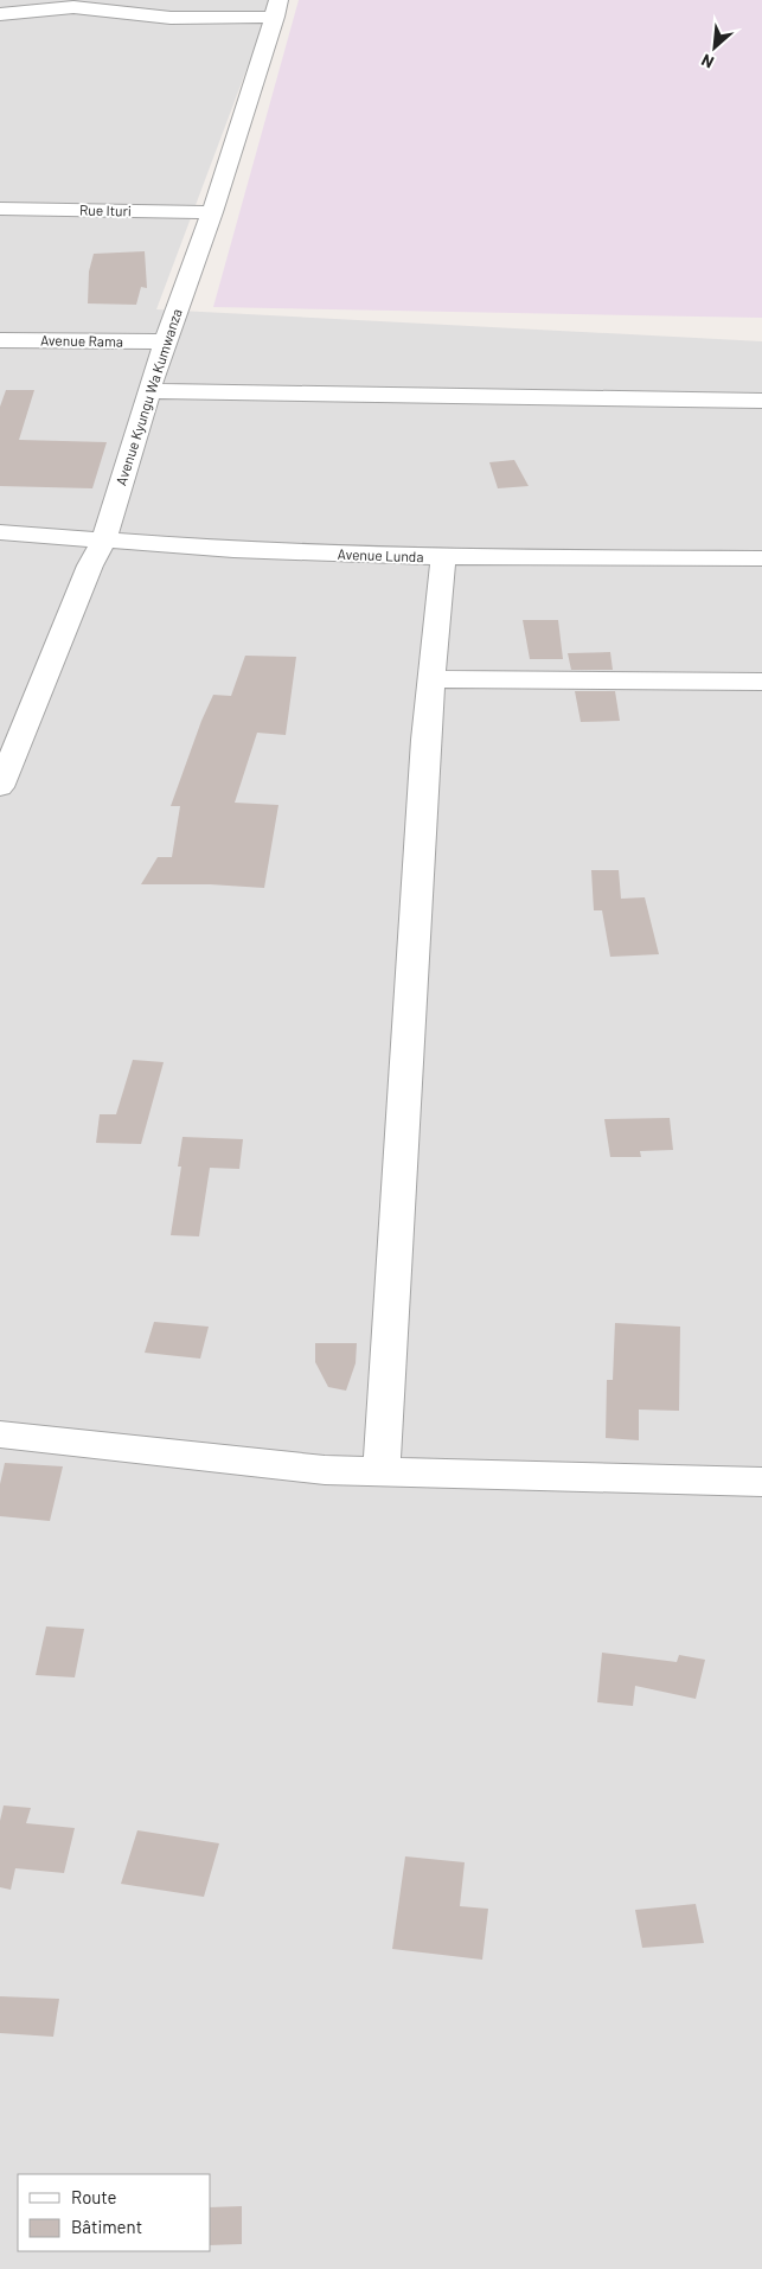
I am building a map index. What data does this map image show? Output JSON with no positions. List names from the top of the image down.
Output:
{
  "streets": {
    "street": [
      "Rue Ituri",
      "Avenue Rama",
      "Avenue Kyungu Wa Kumwanza",
      "Avenue Lunda"
    ]
  },
  "crossings": [
    ["Rue Ituri", "Avenue Kyungu Wa Kumwanza"],
    ["Avenue Rama", "Avenue Kyungu Wa Kumwanza"],
    ["Avenue Kyungu Wa Kumwanza", "Avenue Lunda"]
  ],
  "legend": ["Route", "Bâtiment"],
  "north": "bottom left"
}
